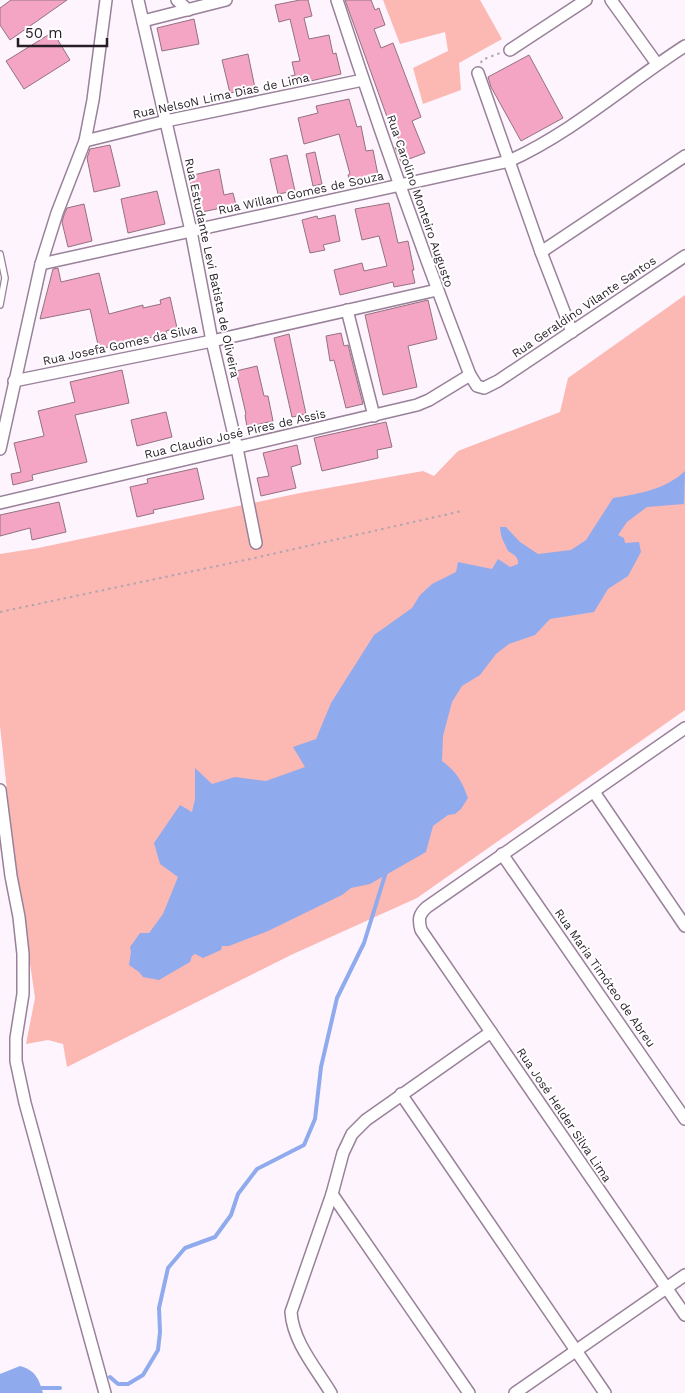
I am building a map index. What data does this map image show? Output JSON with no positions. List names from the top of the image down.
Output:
{
  "streets": {
    "street": [
      "Rua NelsoN Lima Dias de Lima",
      "Rua Willam Gomes de Souza",
      "Rua Carolino Monteiro Augusto",
      "Rua Estudante Levi Batista de Oliveira",
      "Rua Geraldino Vilante Santos",
      "Rua Josefa Gomes da Silva",
      "Rua Claudio José Pires de Assis",
      "Rua Maria Timóteo de Abreu",
      "Rua José Helder Silva Lima"
    ]
  },
  "crossings": [
    ["Rua NelsoN Lima Dias de Lima", "Rua Carolino Monteiro Augusto"],
    ["Rua NelsoN Lima Dias de Lima", "Rua Estudante Levi Batista de Oliveira"],
    ["Rua Willam Gomes de Souza", "Rua Carolino Monteiro Augusto"],
    ["Rua Willam Gomes de Souza", "Rua Estudante Levi Batista de Oliveira"],
    ["Rua Carolino Monteiro Augusto", "Rua Geraldino Vilante Santos"],
    ["Rua Carolino Monteiro Augusto", "Rua Josefa Gomes da Silva"],
    ["Rua Carolino Monteiro Augusto", "Rua Claudio José Pires de Assis"],
    ["Rua Estudante Levi Batista de Oliveira", "Rua Josefa Gomes da Silva"],
    ["Rua Estudante Levi Batista de Oliveira", "Rua Claudio José Pires de Assis"],
    ["Rua Geraldino Vilante Santos", "Rua Claudio José Pires de Assis"],
    ["Rua Maria Timóteo de Abreu", "Rua José Helder Silva Lima"]
  ],
  "scale_bar": "50 m"
}
